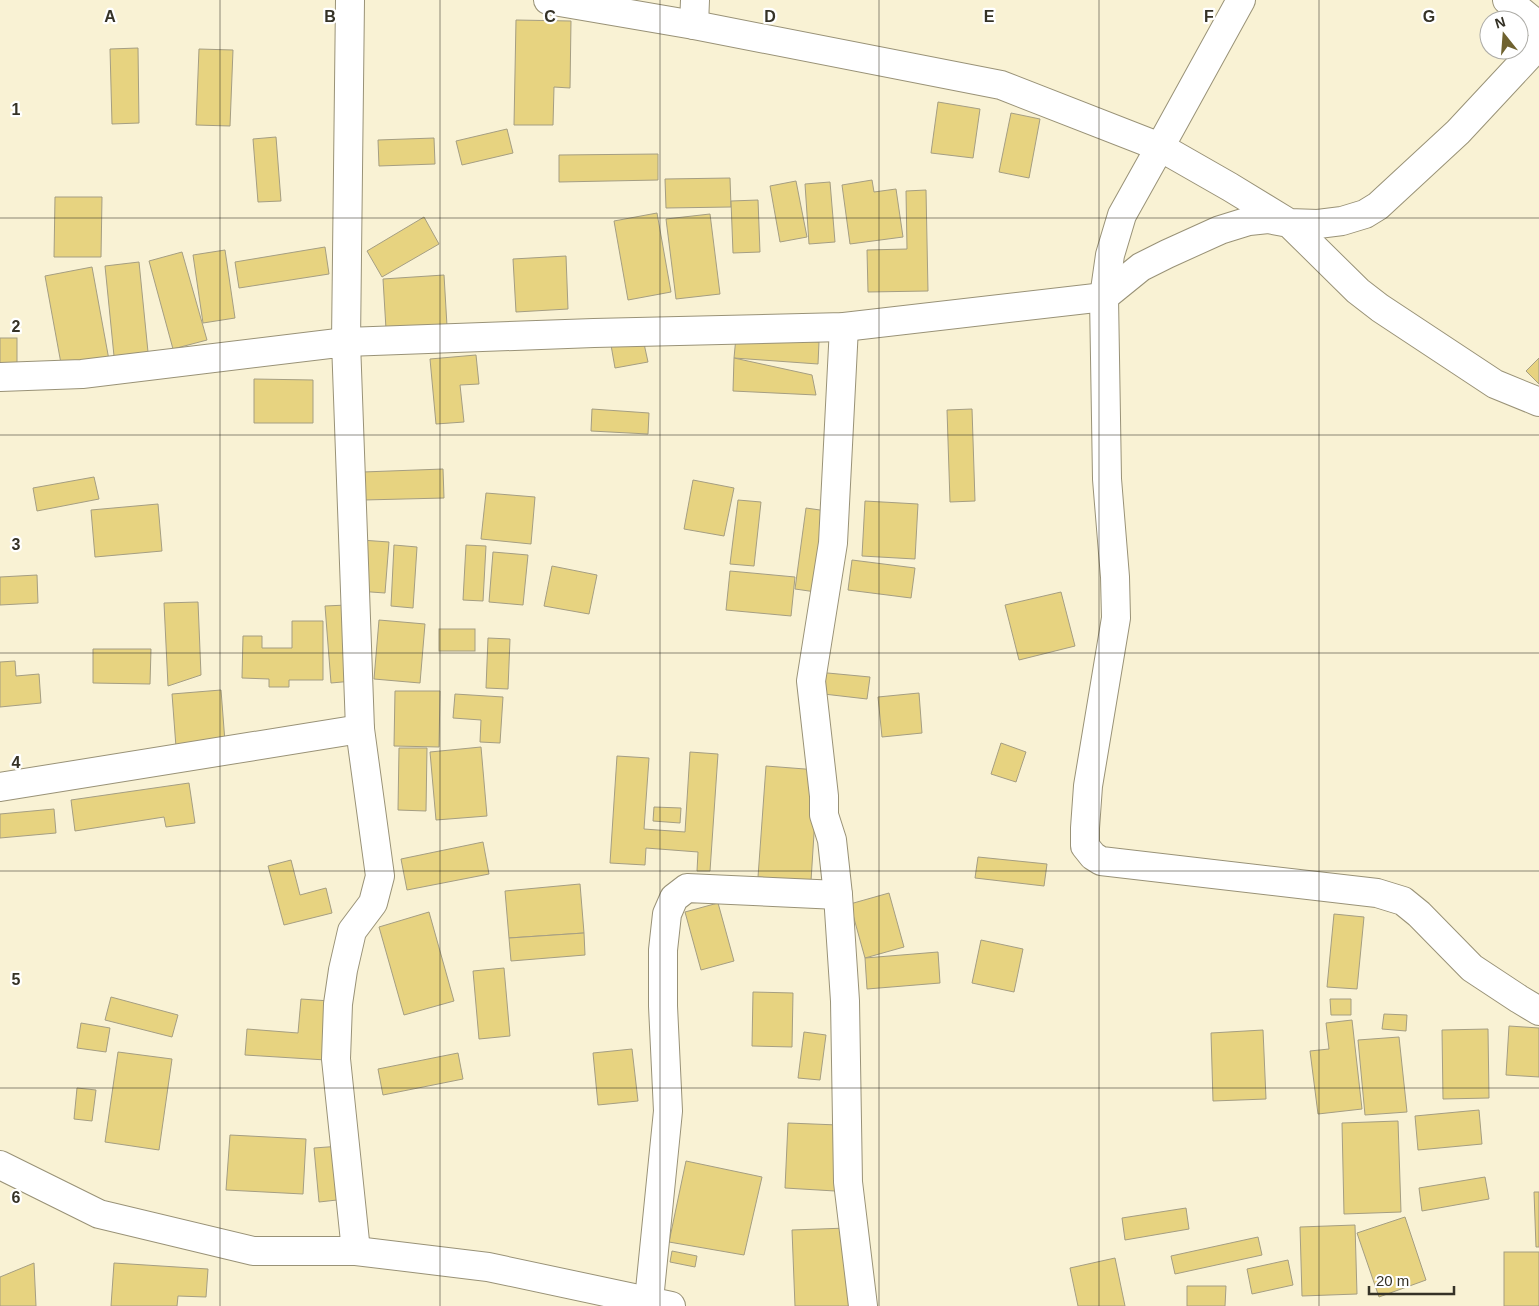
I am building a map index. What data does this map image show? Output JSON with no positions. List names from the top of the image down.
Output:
{
  "scale_bar": "20 m",
  "north": "top",
  "grid": {
    "columns": [
      "A",
      "B",
      "C",
      "D",
      "E",
      "F",
      "G"
    ],
    "rows": [
      "1",
      "2",
      "3",
      "4",
      "5",
      "6"
    ]
  }
}
